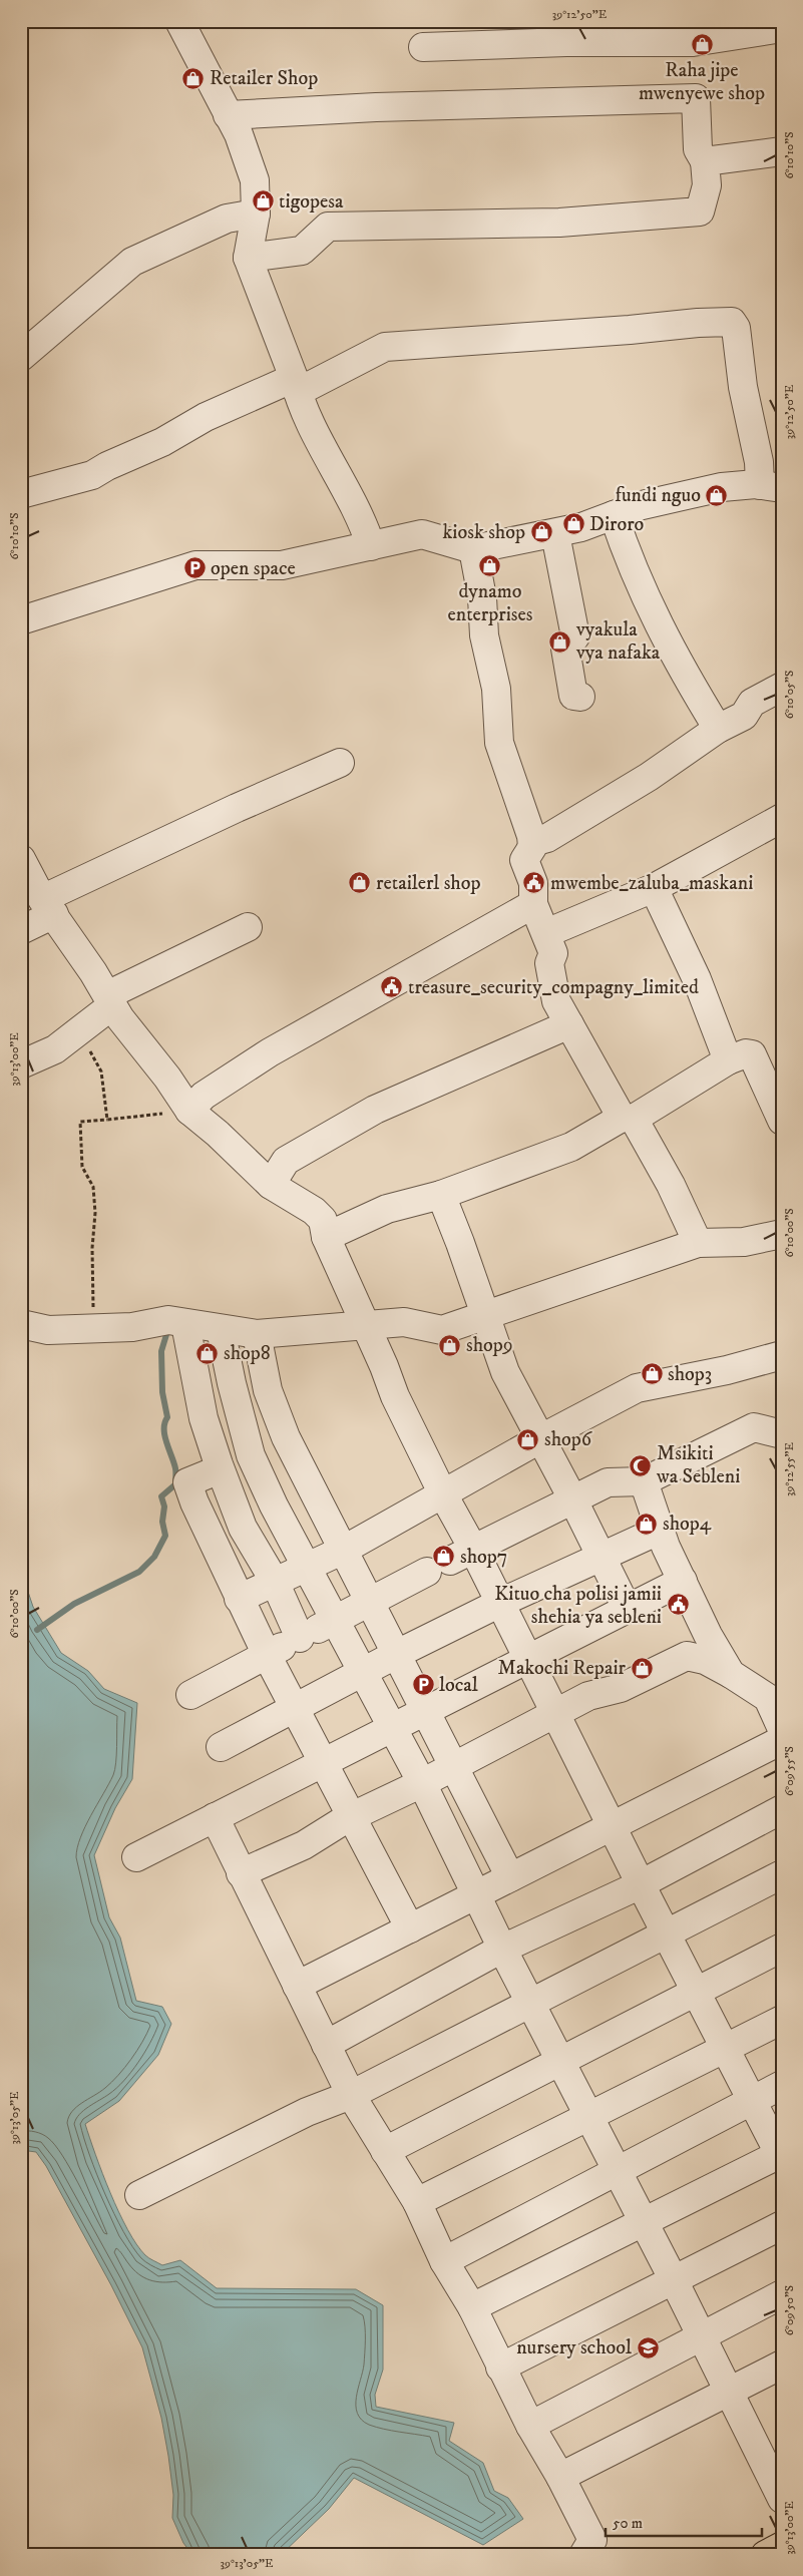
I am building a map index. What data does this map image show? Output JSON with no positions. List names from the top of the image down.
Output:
{
  "places": {
    "shop": [
      "Raha jipe mwenyewe shop",
      "Retailer Shop",
      "tigopesa",
      "fundi nguo",
      "Diroro",
      "kiosk shop",
      "dynamo enterprises",
      "vyakula vya nafaka",
      "retailerl shop",
      "shop9",
      "shop8",
      "shop3",
      "shop6",
      "shop4",
      "shop7",
      "Makochi Repair"
    ],
    "parking": ["open space", "local"],
    "public building": ["mwembe_zaluba_maskani", "treasure_security_compagny_limited", "Kituo cha polisi jamii shehia ya sebleni"],
    "mosque": ["Msikiti wa Sebleni"],
    "school or university": ["nursery school"]
  },
  "scale_bar": "50 m",
  "coordinates": [
    "39°12'50\"E",
    "6°10'10\"S",
    "6°10'05\"S",
    "39°13'00\"E",
    "6°10'00\"S",
    "39°12'55\"E",
    "6°09'55\"S",
    "39°13'05\"E",
    "6°09'50\"S"
  ]
}
